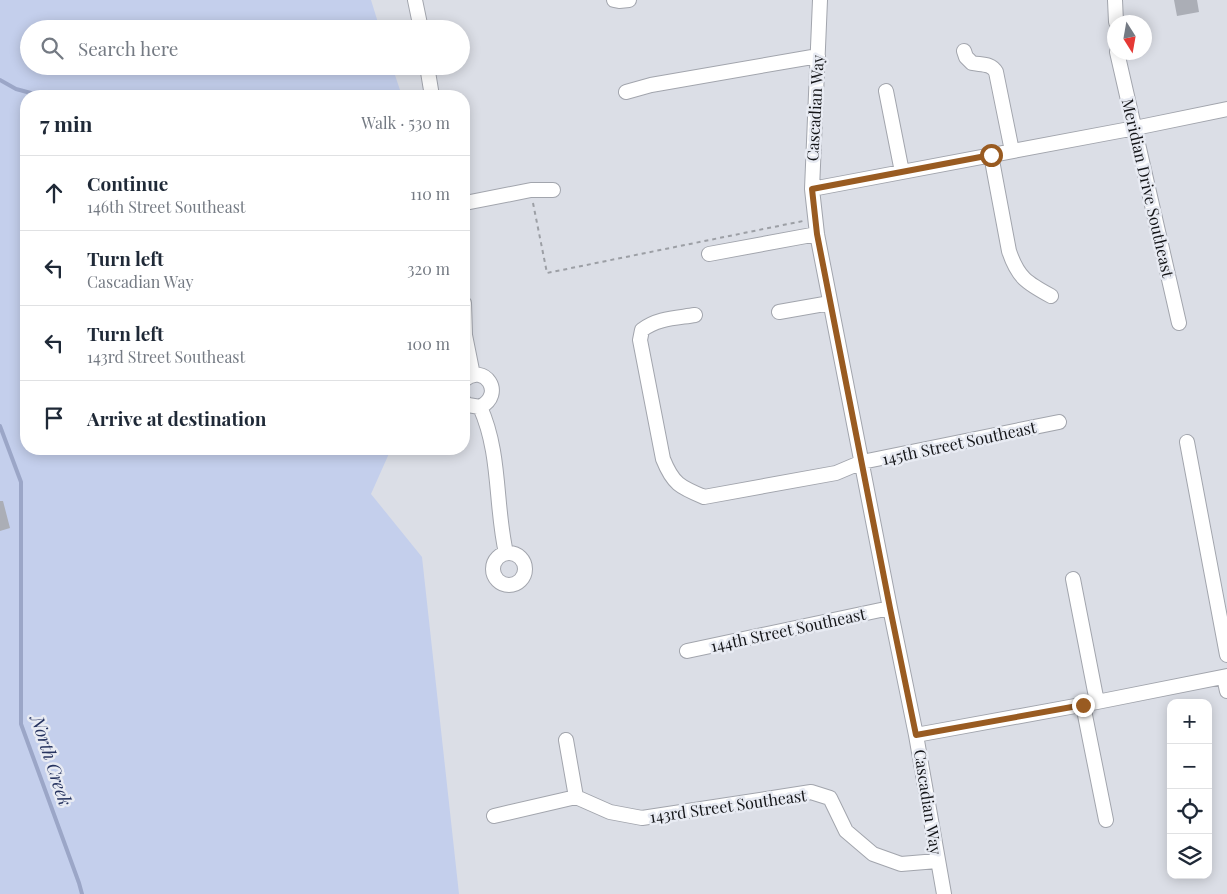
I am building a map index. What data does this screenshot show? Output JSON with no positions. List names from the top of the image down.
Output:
{
  "streets": {
    "street": [
      "Cascadian Way",
      "Meridian Drive Southeast",
      "145th Street Southeast",
      "144th Street Southeast",
      "143rd Street Southeast"
    ]
  },
  "crossings": [
    ["Cascadian Way", "145th Street Southeast"],
    ["Cascadian Way", "144th Street Southeast"],
    ["Cascadian Way", "143rd Street Southeast"]
  ],
  "water": ["North Creek"],
  "north": "bottom",
  "page": {
    "search": "Search here",
    "heading": ["7 min", "Walk · 530 m"],
    "list": [
      ["Continue", "146th Street Southeast", "110 m"],
      ["Turn left", "Cascadian Way", "320 m"],
      ["Turn left", "143rd Street Southeast", "100 m"],
      "Arrive at destination"
    ],
    "map_buttons": ["+", "−"]
  }
}
